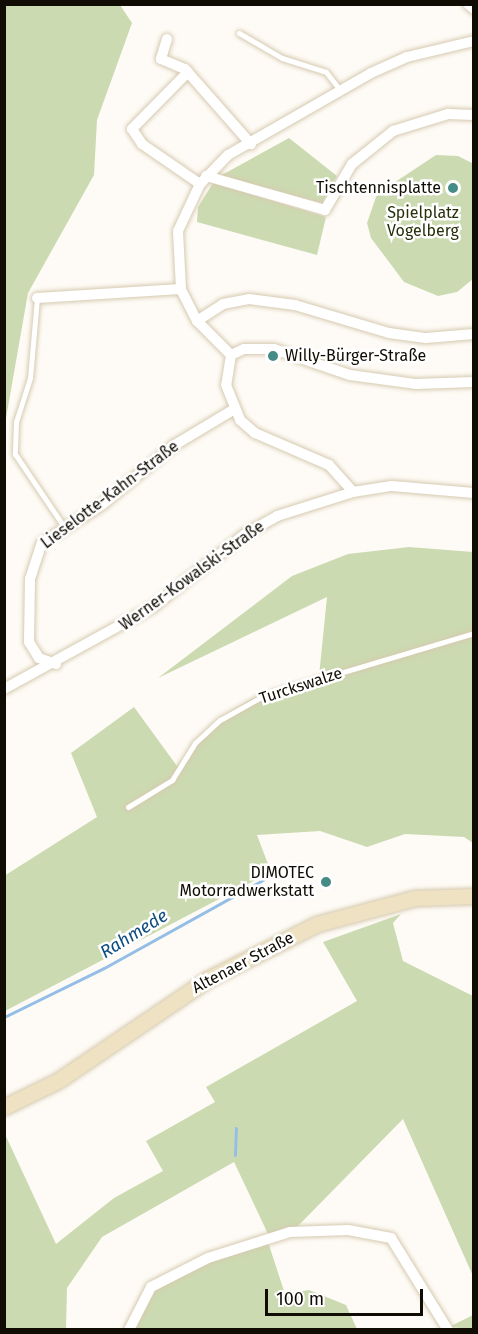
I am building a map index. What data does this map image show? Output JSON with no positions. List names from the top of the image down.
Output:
{
  "streets": {
    "main road": ["Altenaer Straße"],
    "street": ["Lieselotte-Kahn-Straße", "Werner-Kowalski-Straße"],
    "lane": ["Turckswalze"]
  },
  "crossings": [
    ["Lieselotte-Kahn-Straße", "Werner-Kowalski-Straße"]
  ],
  "water": ["Rahmede"],
  "parks": ["Spielplatz Vogelberg"],
  "places": ["Tischtennisplatte", "Willy-Bürger-Straße", "DIMOTEC Motorradwerkstatt"],
  "scale_bar": "100 m"
}
